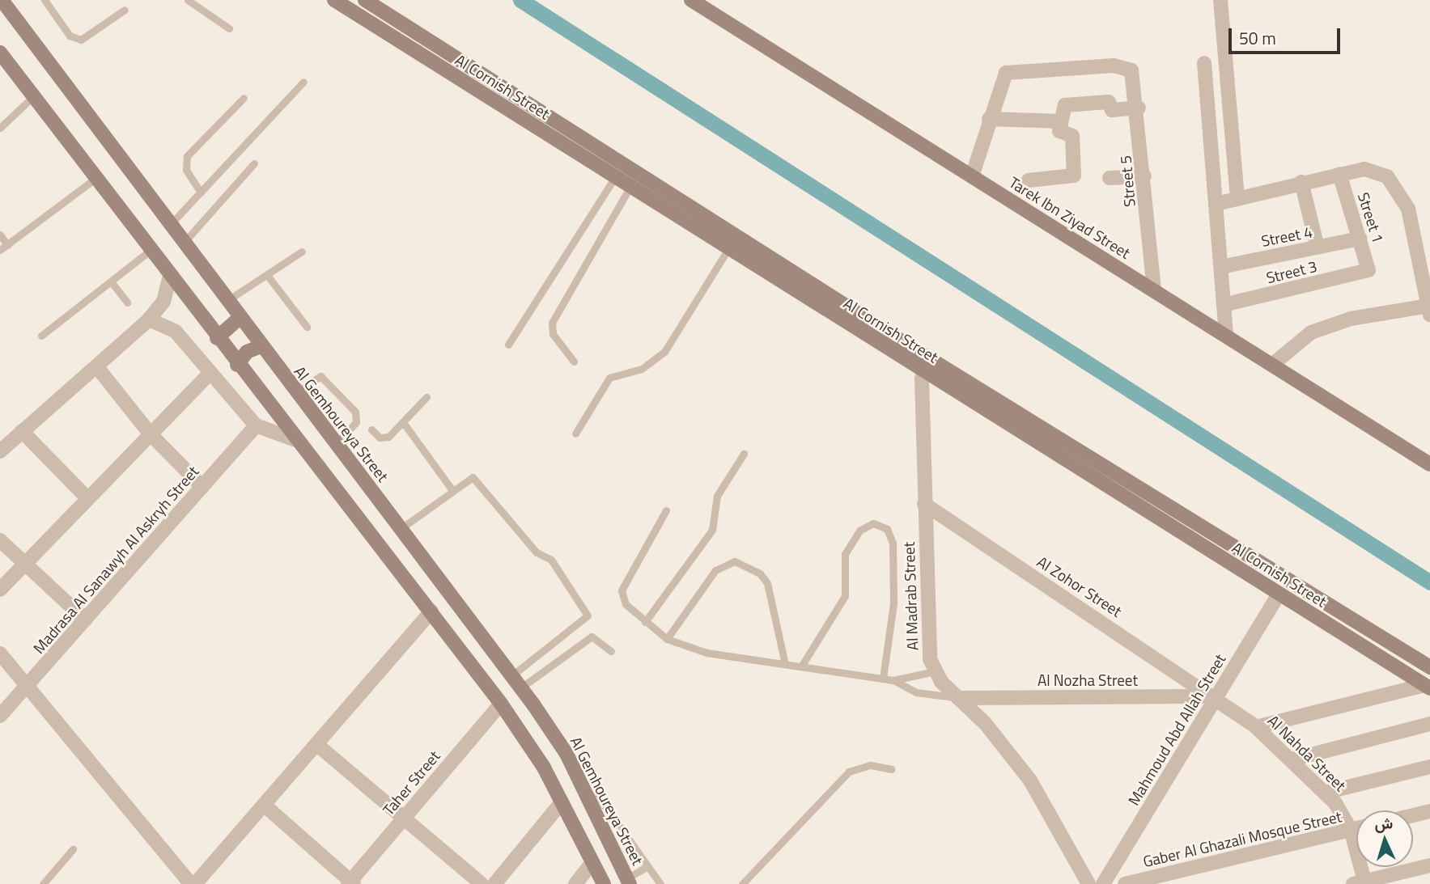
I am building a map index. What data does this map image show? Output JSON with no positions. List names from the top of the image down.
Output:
{
  "streets": {
    "main road": ["Al Cornish Street", "Tarek Ibn Ziyad Street", "Al Gemhoureya Street"],
    "street": [
      "Street 5",
      "Street 1",
      "Street 4",
      "Street 3",
      "Madrasa Al Sanawyh Al Askryh Street",
      "Al Zohor Street",
      "Al Madrab Street",
      "Al Nozha Street",
      "Mahmoud Abd Allah Street",
      "Al Nahda Street",
      "Taher Street",
      "Gaber Al Ghazali Mosque Street"
    ]
  },
  "crossings": [
    ["Al Cornish Street", "Al Madrab Street"],
    ["Al Cornish Street", "Mahmoud Abd Allah Street"],
    ["Street 5", "Tarek Ibn Ziyad Street"],
    ["Street 1", "Street 4"],
    ["Street 1", "Street 3"],
    ["Al Zohor Street", "Al Madrab Street"],
    ["Al Zohor Street", "Al Nozha Street"],
    ["Al Zohor Street", "Mahmoud Abd Allah Street"],
    ["Al Zohor Street", "Al Nahda Street"],
    ["Al Madrab Street", "Al Nozha Street"],
    ["Al Nozha Street", "Mahmoud Abd Allah Street"],
    ["Al Nozha Street", "Al Nahda Street"],
    ["Mahmoud Abd Allah Street", "Al Nahda Street"],
    ["Al Nahda Street", "Gaber Al Ghazali Mosque Street"]
  ],
  "scale_bar": "50 m",
  "north": "top"
}
